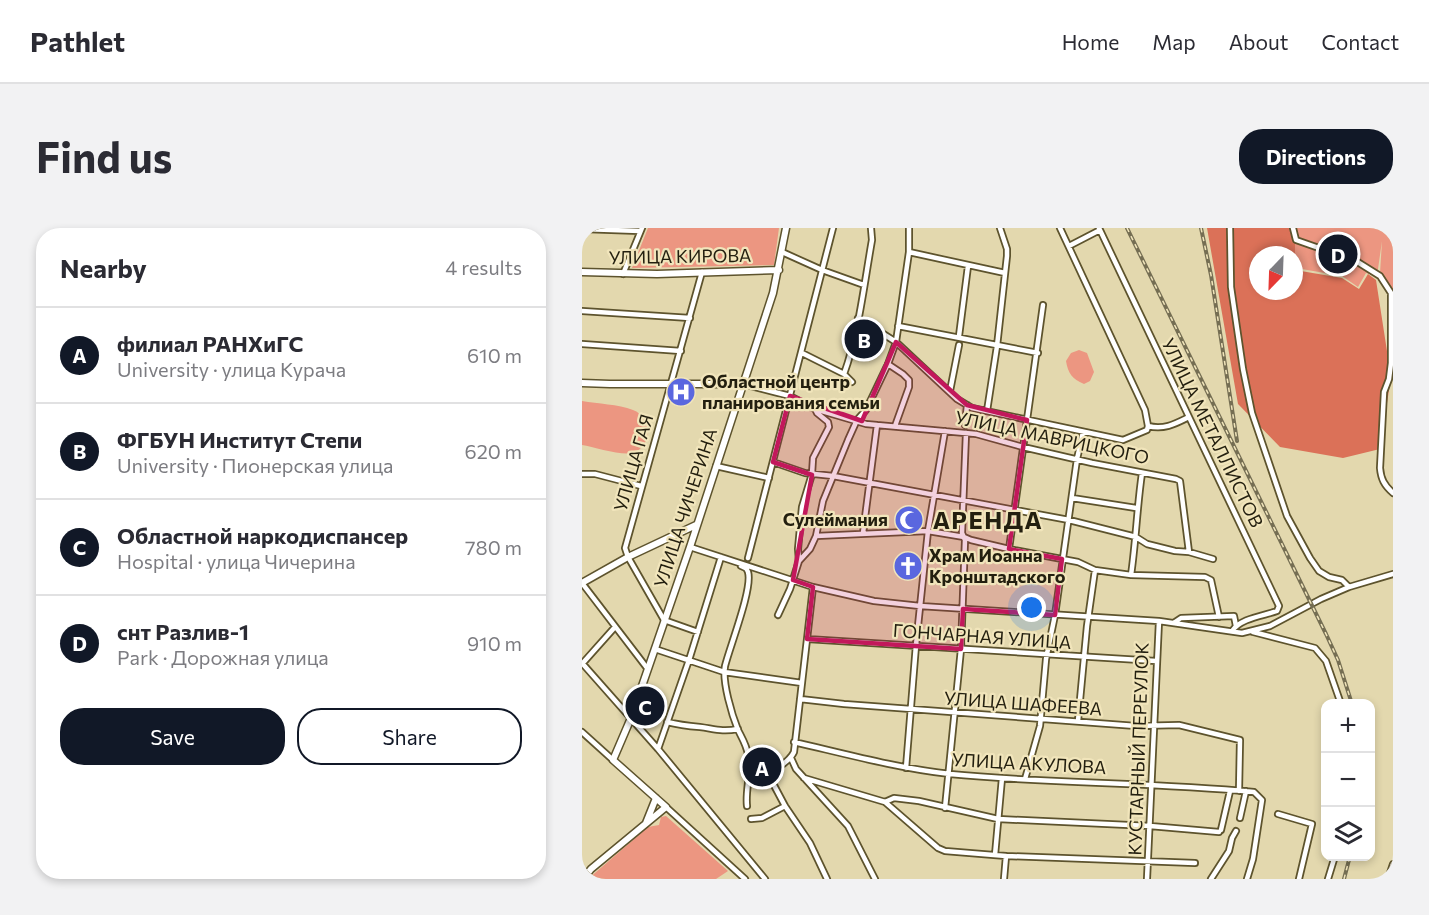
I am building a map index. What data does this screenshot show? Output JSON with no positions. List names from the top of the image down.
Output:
{
  "streets": {
    "main road": ["УЛИЦА КИРОВА", "УЛИЦА МАВРИЦКОГО", "УЛИЦА ЧИЧЕРИНА"],
    "street": [
      "УЛИЦА МЕТАЛЛИСТОВ",
      "УЛИЦА ГАЯ",
      "ГОНЧАРНАЯ УЛИЦА",
      "УЛИЦА ШАФЕЕВА",
      "КУСТАРНЫЙ ПЕРЕУЛОК",
      "УЛИЦА АКУЛОВА"
    ]
  },
  "crossings": [
    ["УЛИЦА КИРОВА", "УЛИЦА ГАЯ"],
    ["УЛИЦА КИРОВА", "УЛИЦА ЧИЧЕРИНА"],
    ["УЛИЦА МАВРИЦКОГО", "УЛИЦА ГАЯ"],
    ["УЛИЦА МАВРИЦКОГО", "УЛИЦА ЧИЧЕРИНА"],
    ["ГОНЧАРНАЯ УЛИЦА", "КУСТАРНЫЙ ПЕРЕУЛОК"],
    ["УЛИЦА ШАФЕЕВА", "КУСТАРНЫЙ ПЕРЕУЛОК"],
    ["УЛИЦА ШАФЕЕВА", "УЛИЦА АКУЛОВА"],
    ["КУСТАРНЫЙ ПЕРЕУЛОК", "УЛИЦА АКУЛОВА"]
  ],
  "districts": ["АРЕНДА"],
  "places": {
    "hospital": ["Областной центр планирования семьи"],
    "mosque": ["Сулеймания"],
    "church": ["Храм Иоанна Кронштадского"]
  },
  "north": "bottom left",
  "page": {
    "header": "Pathlet",
    "nav": [
      "Home",
      "Map",
      "About",
      "Contact"
    ],
    "buttons": [
      "Directions",
      ["Save", "Share"]
    ],
    "title": "Find us",
    "heading": ["Nearby", "4 results"],
    "pins": [
      "D",
      "B",
      "C",
      "A"
    ],
    "list": [
      {
        "mark": "A",
        "name": "филиал РАНХиГС",
        "note": "University · улица Курача",
        "value": "610 m"
      },
      {
        "mark": "B",
        "name": "ФГБУН Институт Степи",
        "note": "University · Пионерская улица",
        "value": "620 m"
      },
      {
        "mark": "C",
        "name": "Областной наркодиспансер",
        "note": "Hospital · улица Чичерина",
        "value": "780 m"
      },
      {
        "mark": "D",
        "name": "снт Разлив-1",
        "note": "Park · Дорожная улица",
        "value": "910 m"
      }
    ],
    "map_buttons": ["+", "−"]
  }
}
